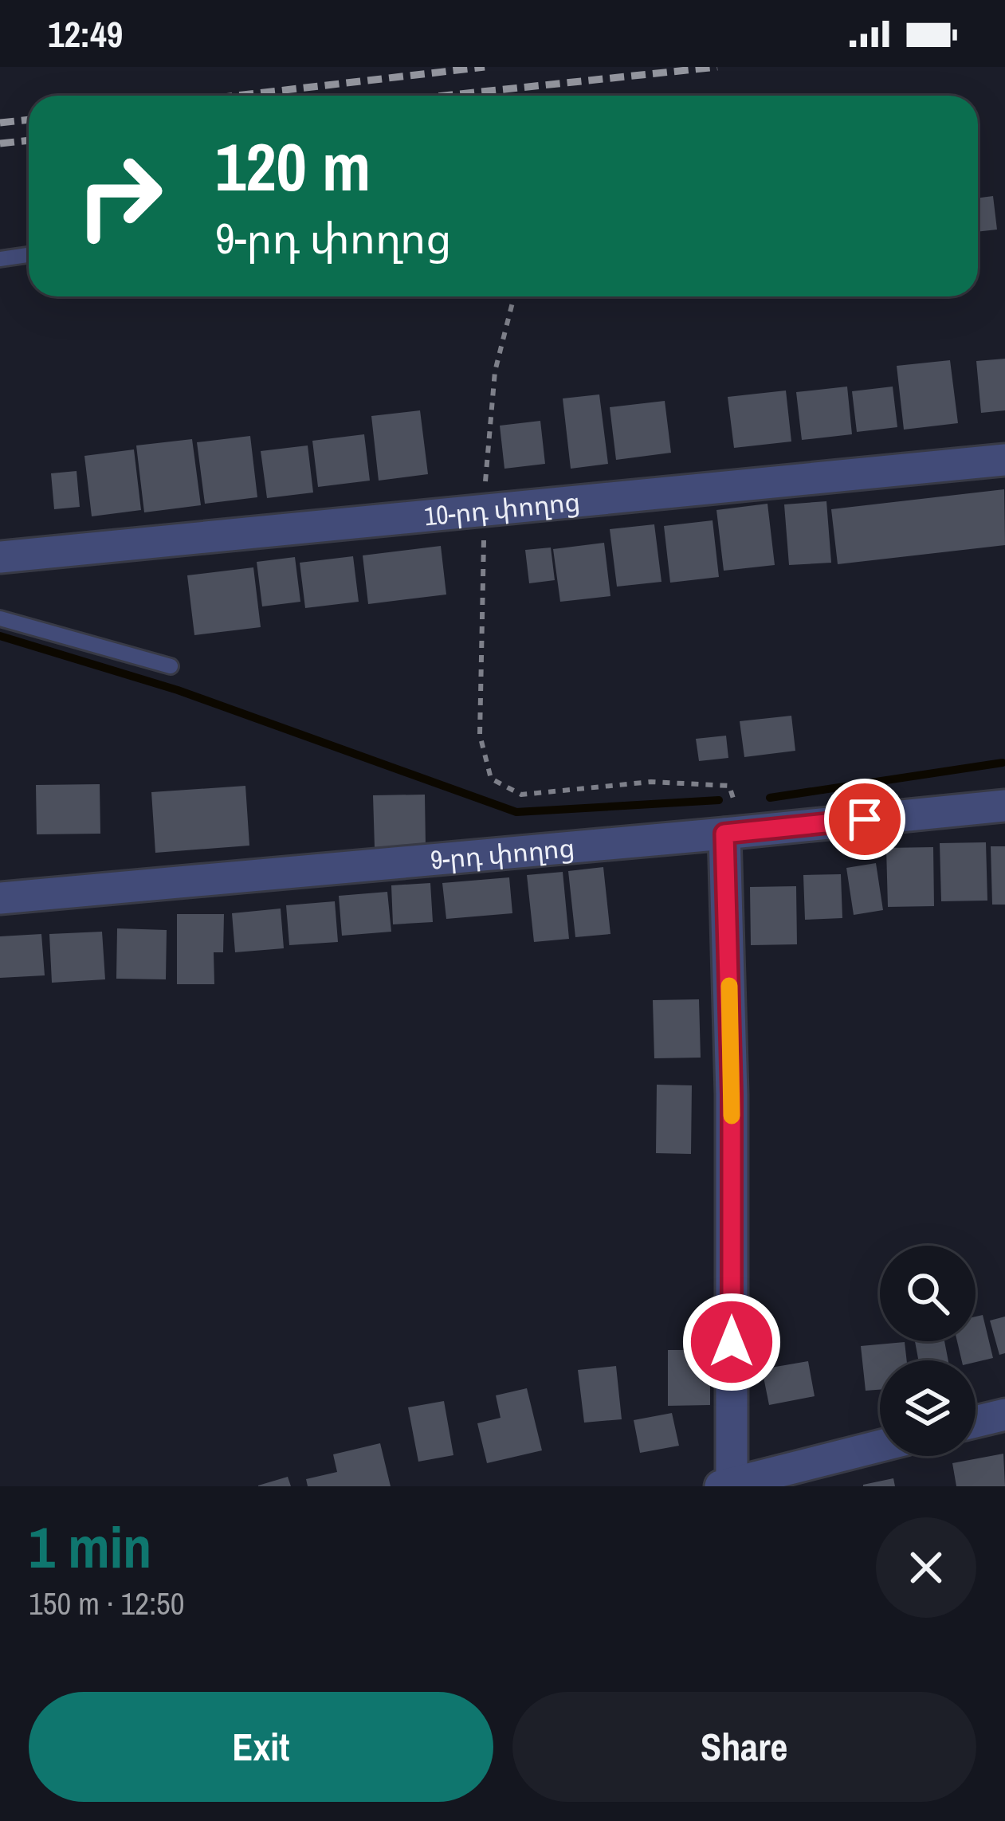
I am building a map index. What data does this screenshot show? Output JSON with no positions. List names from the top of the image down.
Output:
{
  "streets": {
    "street": ["10-րդ փողոց", "9-րդ փողոց"]
  },
  "page": {
    "status": "12:49",
    "turn": ["120 m", "9-րդ փողոց"],
    "heading": ["1 min", "150 m · 12:50"],
    "buttons": ["Exit", "Share"]
  }
}
